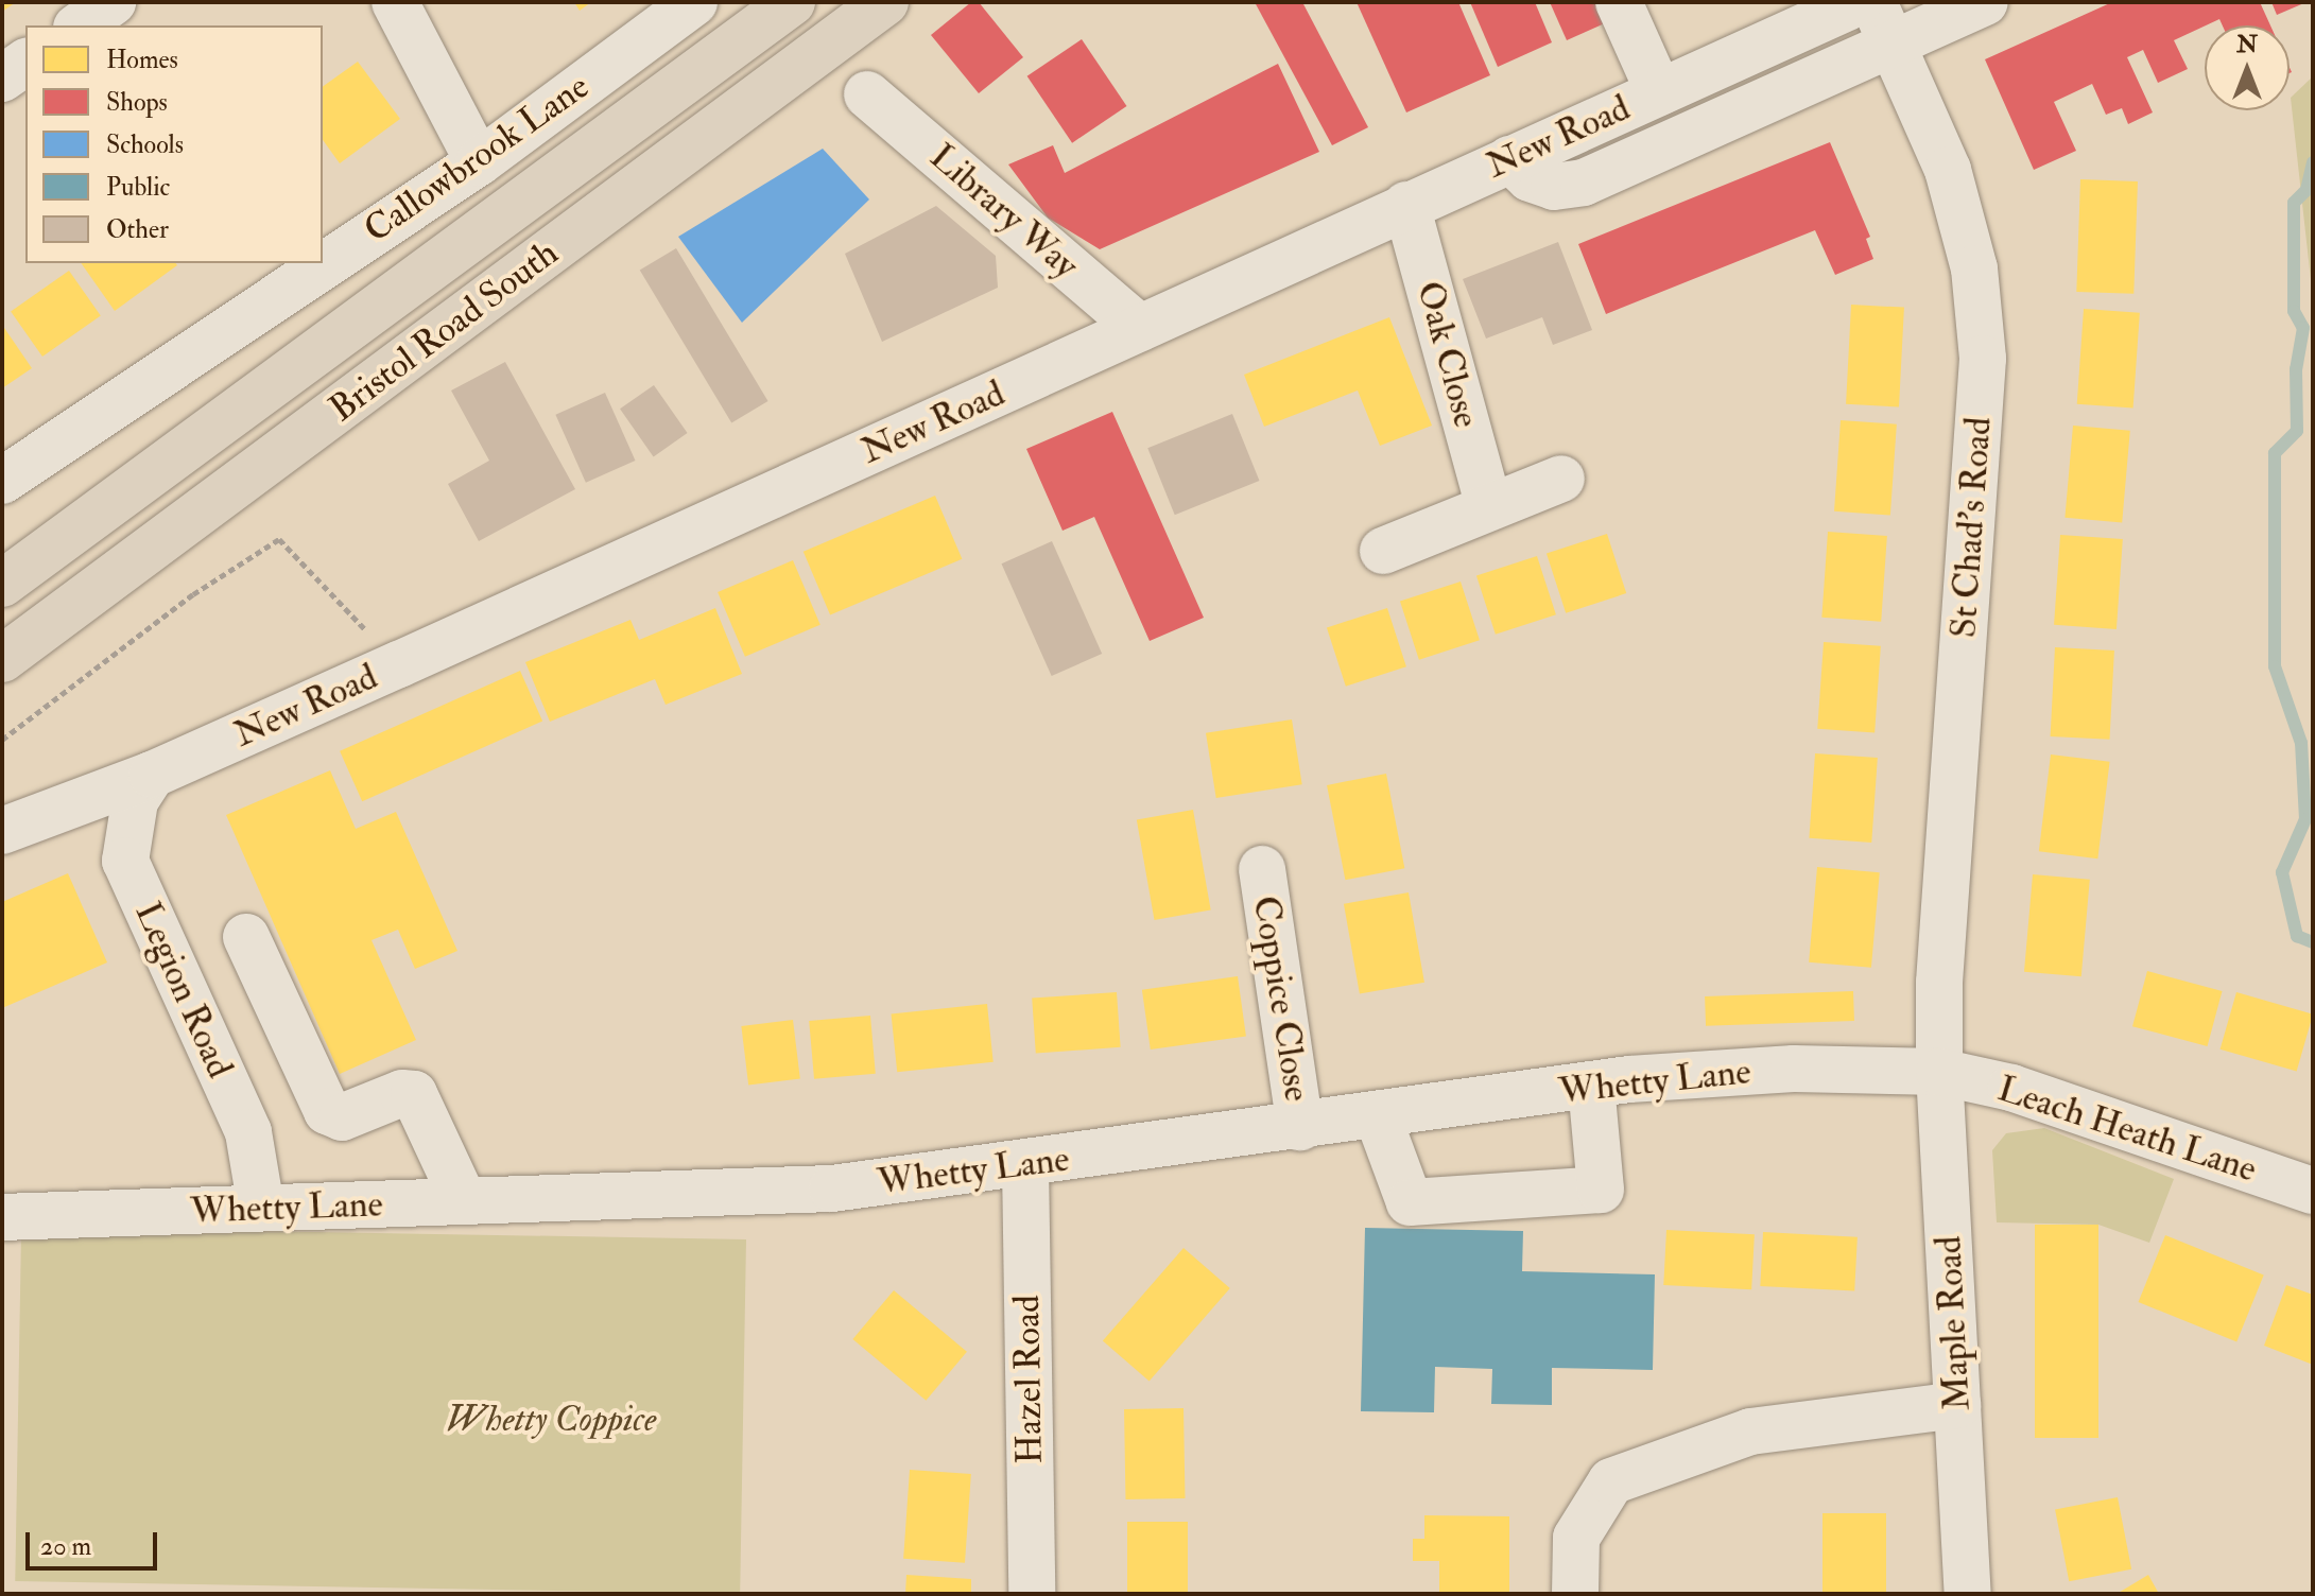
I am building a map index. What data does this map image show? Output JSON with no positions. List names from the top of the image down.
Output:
{
  "streets": {
    "highway": ["Bristol Road South"],
    "street": [
      "New Road",
      "Callowbrook Lane",
      "Library Way",
      "Oak Close",
      "St Chad's Road",
      "Legion Road",
      "Coppice Close",
      "Whetty Lane",
      "Leach Heath Lane",
      "Maple Road",
      "Hazel Road"
    ]
  },
  "crossings": [
    ["New Road", "Library Way"],
    ["New Road", "Oak Close"],
    ["New Road", "Legion Road"],
    ["St Chad's Road", "Whetty Lane"],
    ["St Chad's Road", "Leach Heath Lane"],
    ["St Chad's Road", "Maple Road"],
    ["Legion Road", "Whetty Lane"],
    ["Coppice Close", "Whetty Lane"],
    ["Whetty Lane", "Leach Heath Lane"],
    ["Whetty Lane", "Maple Road"],
    ["Whetty Lane", "Hazel Road"],
    ["Leach Heath Lane", "Maple Road"]
  ],
  "parks": ["Whetty Coppice"],
  "legend": [
    "Homes",
    "Shops",
    "Schools",
    "Public",
    "Other"
  ],
  "scale_bar": "20 m",
  "north": "top"
}
